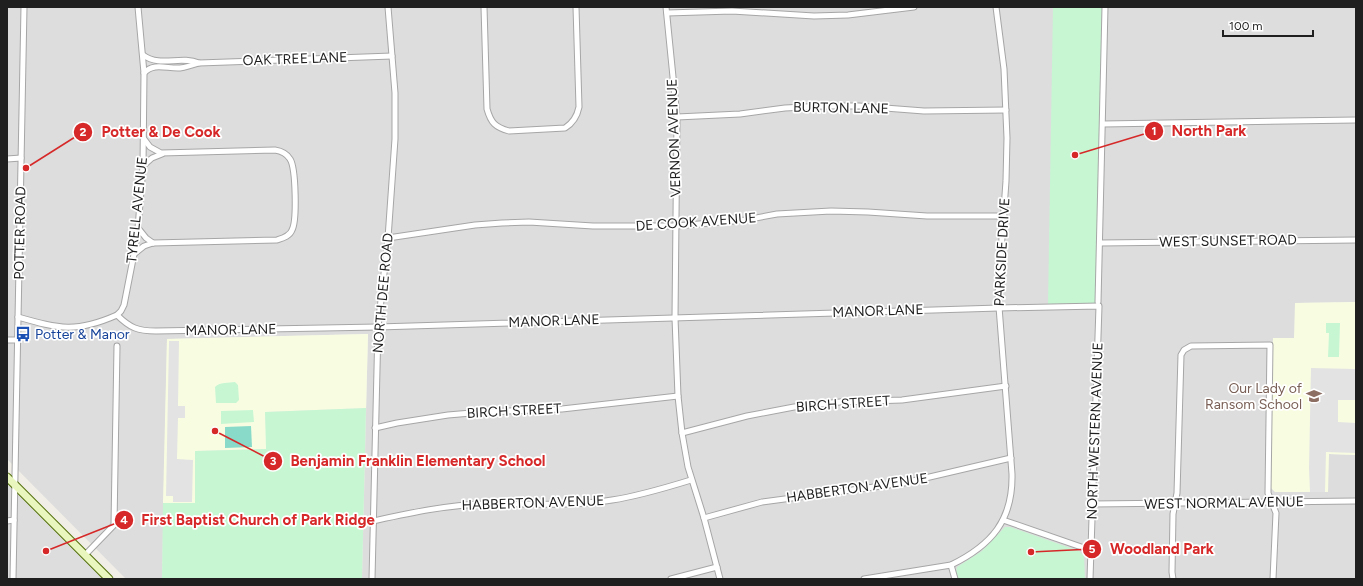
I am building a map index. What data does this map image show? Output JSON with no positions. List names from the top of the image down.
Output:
{
  "streets": {
    "street": [
      "OAK TREE LANE",
      "BURTON LANE",
      "VERNON AVENUE",
      "TYRELL AVENUE",
      "DE COOK AVENUE",
      "POTTER ROAD",
      "WEST SUNSET ROAD",
      "PARKSIDE DRIVE",
      "NORTH DEE ROAD",
      "MANOR LANE",
      "BIRCH STREET",
      "NORTH WESTERN AVENUE",
      "HABBERTON AVENUE",
      "WEST NORMAL AVENUE"
    ]
  },
  "crossings": [
    ["OAK TREE LANE", "TYRELL AVENUE"],
    ["OAK TREE LANE", "NORTH DEE ROAD"],
    ["BURTON LANE", "VERNON AVENUE"],
    ["BURTON LANE", "PARKSIDE DRIVE"],
    ["VERNON AVENUE", "DE COOK AVENUE"],
    ["VERNON AVENUE", "MANOR LANE"],
    ["VERNON AVENUE", "BIRCH STREET"],
    ["VERNON AVENUE", "HABBERTON AVENUE"],
    ["TYRELL AVENUE", "MANOR LANE"],
    ["DE COOK AVENUE", "PARKSIDE DRIVE"],
    ["DE COOK AVENUE", "NORTH DEE ROAD"],
    ["WEST SUNSET ROAD", "NORTH WESTERN AVENUE"],
    ["PARKSIDE DRIVE", "MANOR LANE"],
    ["PARKSIDE DRIVE", "BIRCH STREET"],
    ["PARKSIDE DRIVE", "HABBERTON AVENUE"],
    ["NORTH DEE ROAD", "MANOR LANE"],
    ["NORTH DEE ROAD", "BIRCH STREET"],
    ["NORTH DEE ROAD", "HABBERTON AVENUE"],
    ["MANOR LANE", "NORTH WESTERN AVENUE"],
    ["NORTH WESTERN AVENUE", "WEST NORMAL AVENUE"]
  ],
  "places": {
    "other": [
      "North Park",
      "Potter & De Cook",
      "Benjamin Franklin Elementary School",
      "First Baptist Church of Park Ridge",
      "Woodland Park"
    ],
    "bus stop": ["Potter & Manor"],
    "school or university": ["Our Lady of Ransom School"]
  },
  "scale_bar": "100 m"
}
